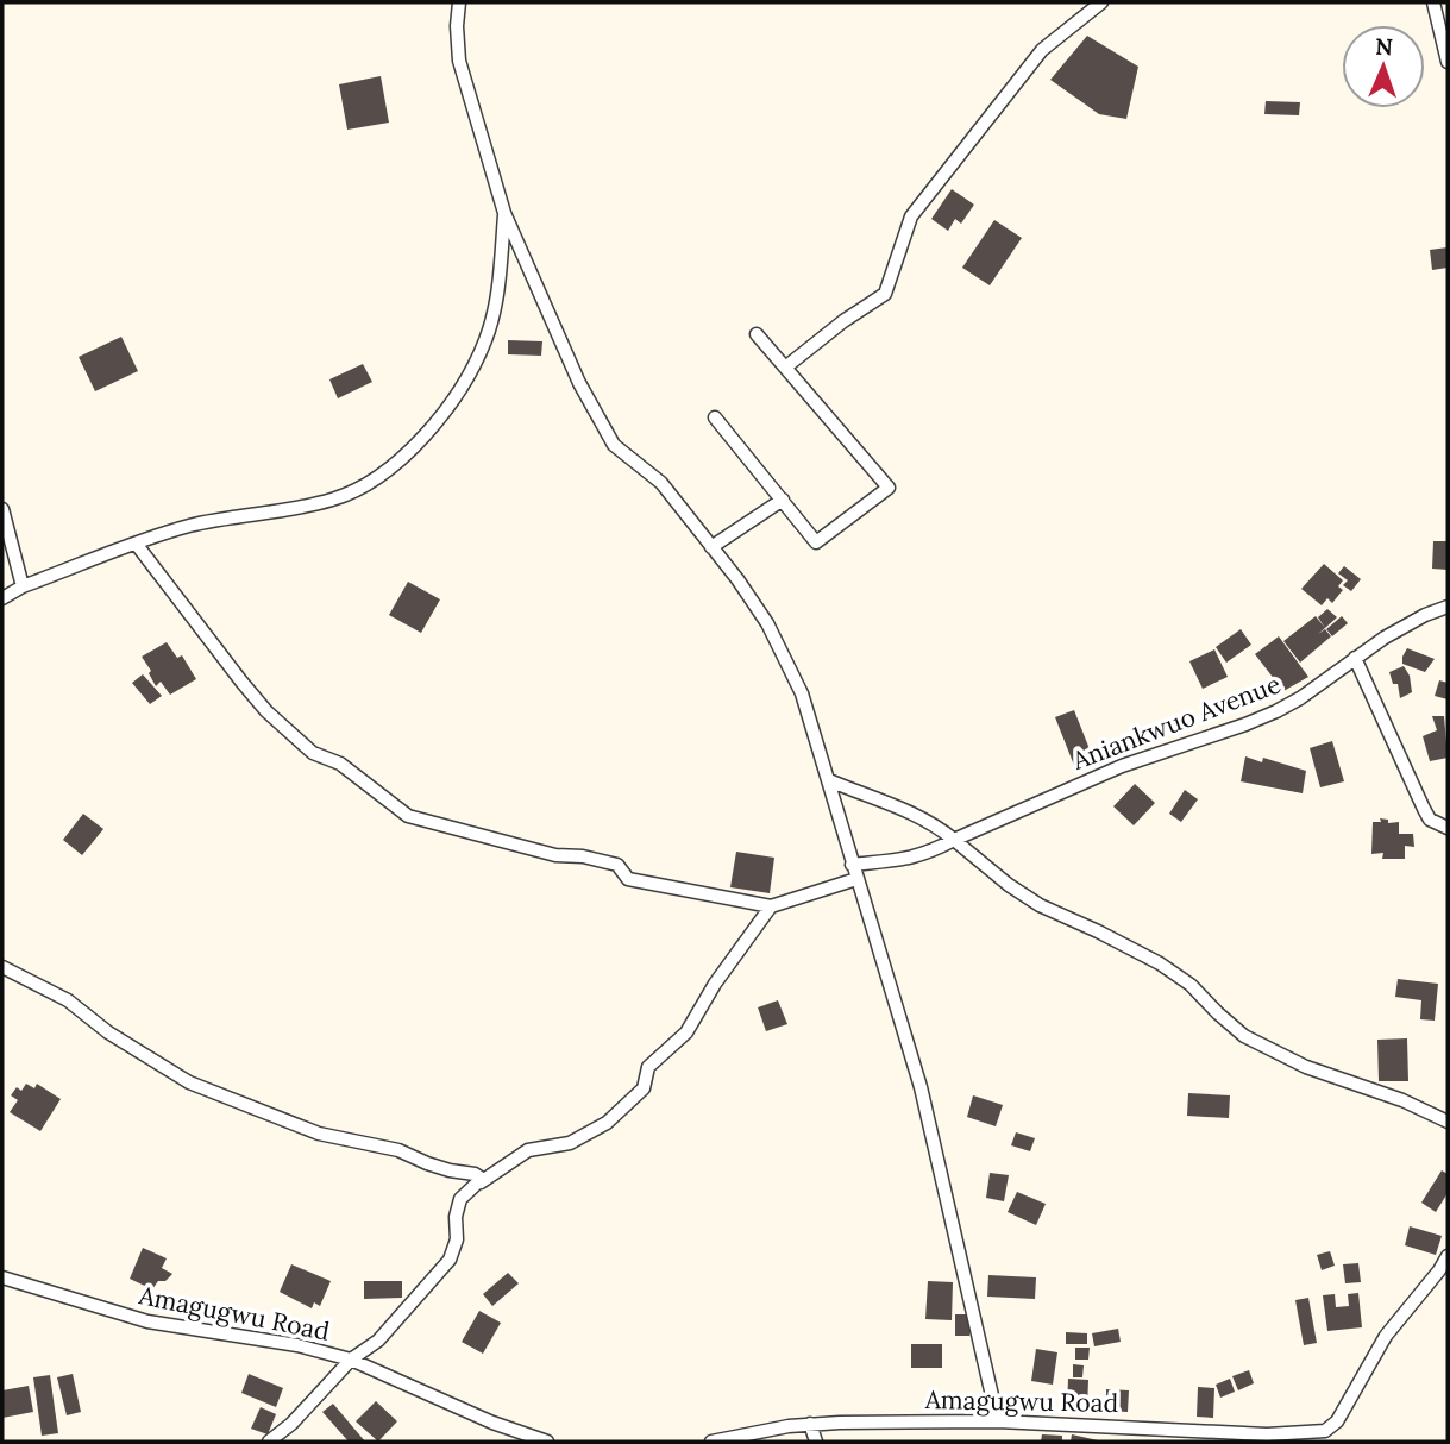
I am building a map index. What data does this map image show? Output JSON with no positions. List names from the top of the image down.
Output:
{
  "streets": {
    "street": ["Aniankwuo Avenue", "Amagugwu Road"]
  },
  "north": "top"
}
